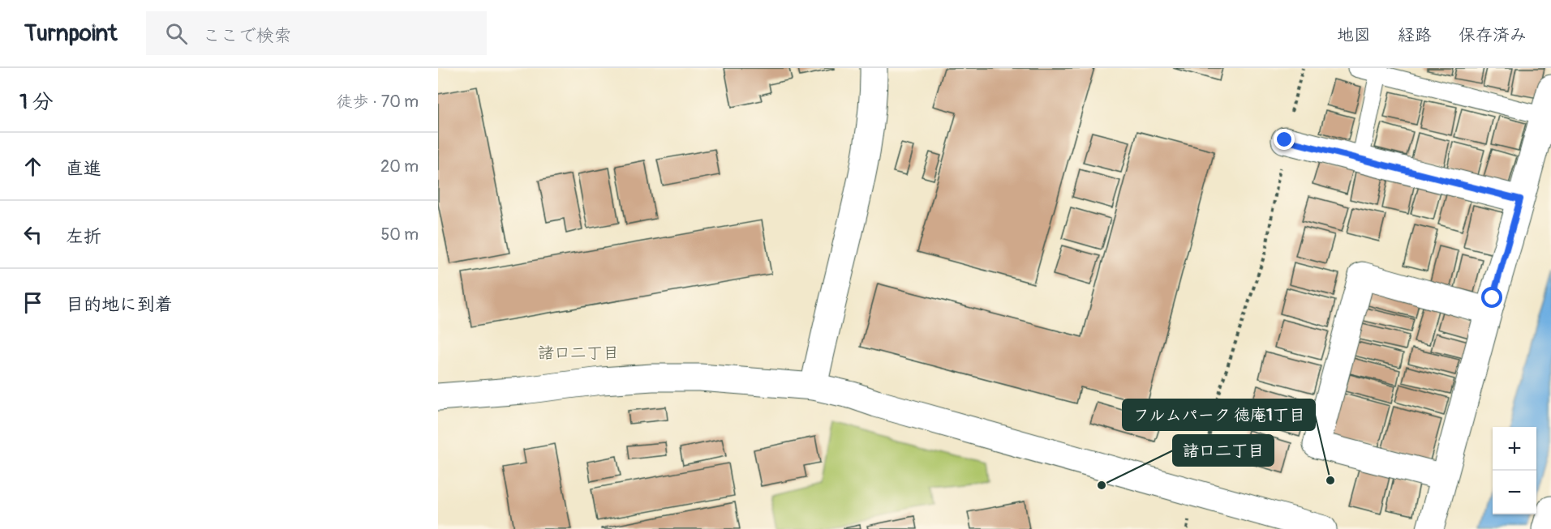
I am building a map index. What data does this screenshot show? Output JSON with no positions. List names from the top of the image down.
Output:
{
  "districts": ["諸口二丁目"],
  "places": ["フルムパーク 徳庵1丁目", "諸口二丁目"],
  "page": {
    "header": "Turnpoint",
    "search": "ここで検索",
    "nav": ["地図", "経路", "保存済み"],
    "heading": ["1 分", "徒歩 · 70 m"],
    "list": [
      ["直進", "20 m"],
      ["左折", "50 m"],
      "目的地に到着"
    ],
    "map_buttons": ["+", "−"]
  }
}
